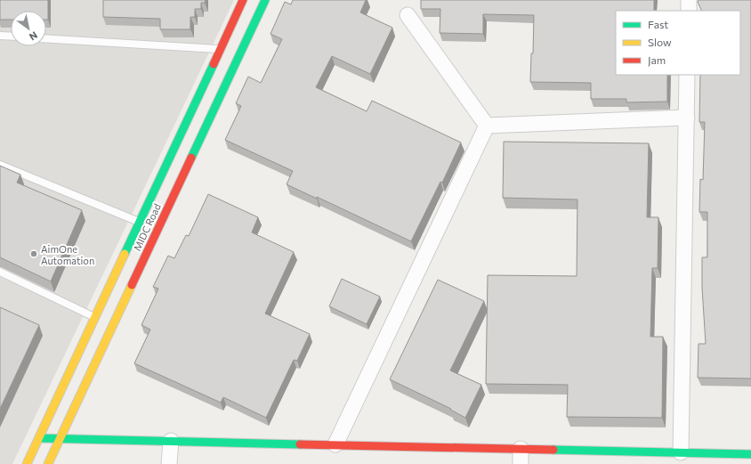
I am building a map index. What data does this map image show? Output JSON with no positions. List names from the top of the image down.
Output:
{
  "streets": {
    "main road": ["MIDC Road"]
  },
  "places": ["AimOne Automation"],
  "legend": ["Fast", "Slow", "Jam"],
  "north": "bottom right"
}
